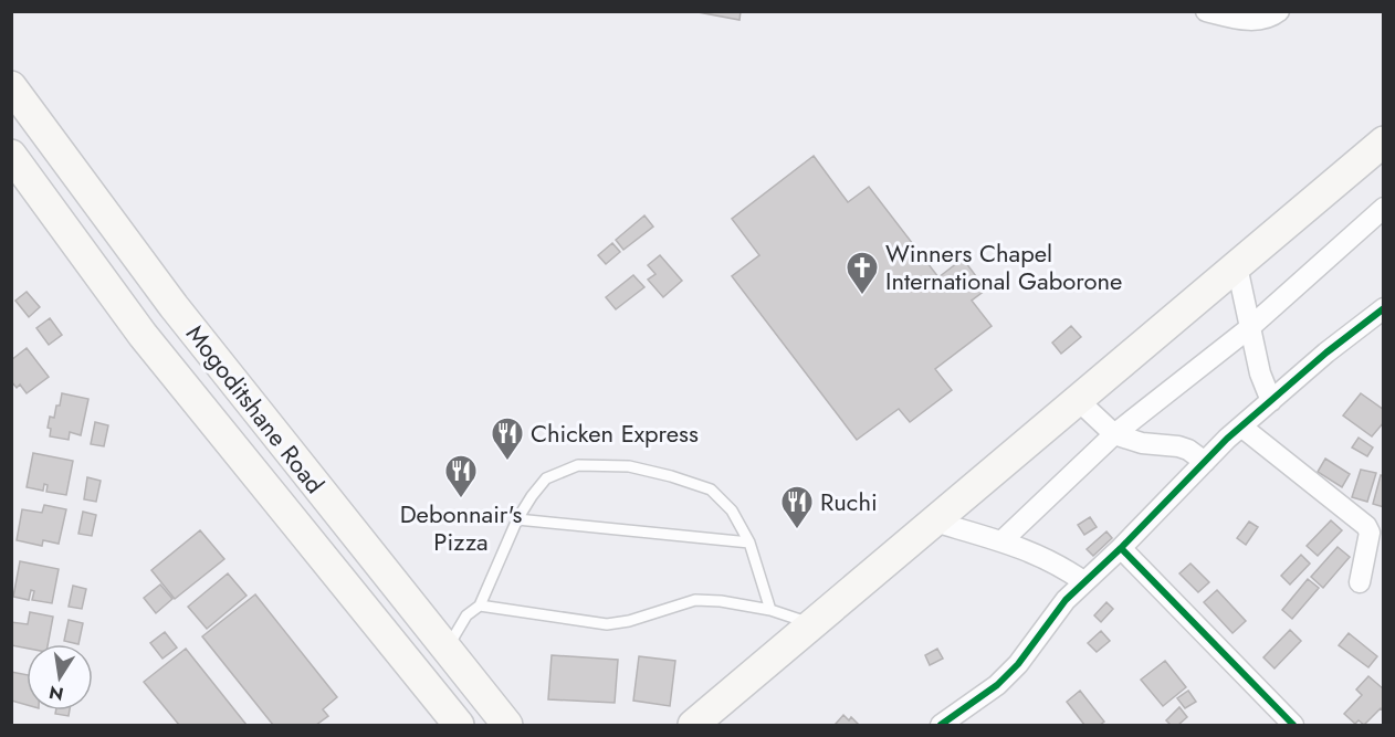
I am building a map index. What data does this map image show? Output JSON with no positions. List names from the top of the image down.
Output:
{
  "streets": {
    "main road": ["Mogoditshane Road"]
  },
  "places": {
    "church": ["Winners Chapel International Gaborone"],
    "restaurant": ["Chicken Express", "Debonnair's Pizza", "Ruchi"]
  },
  "north": "bottom"
}
